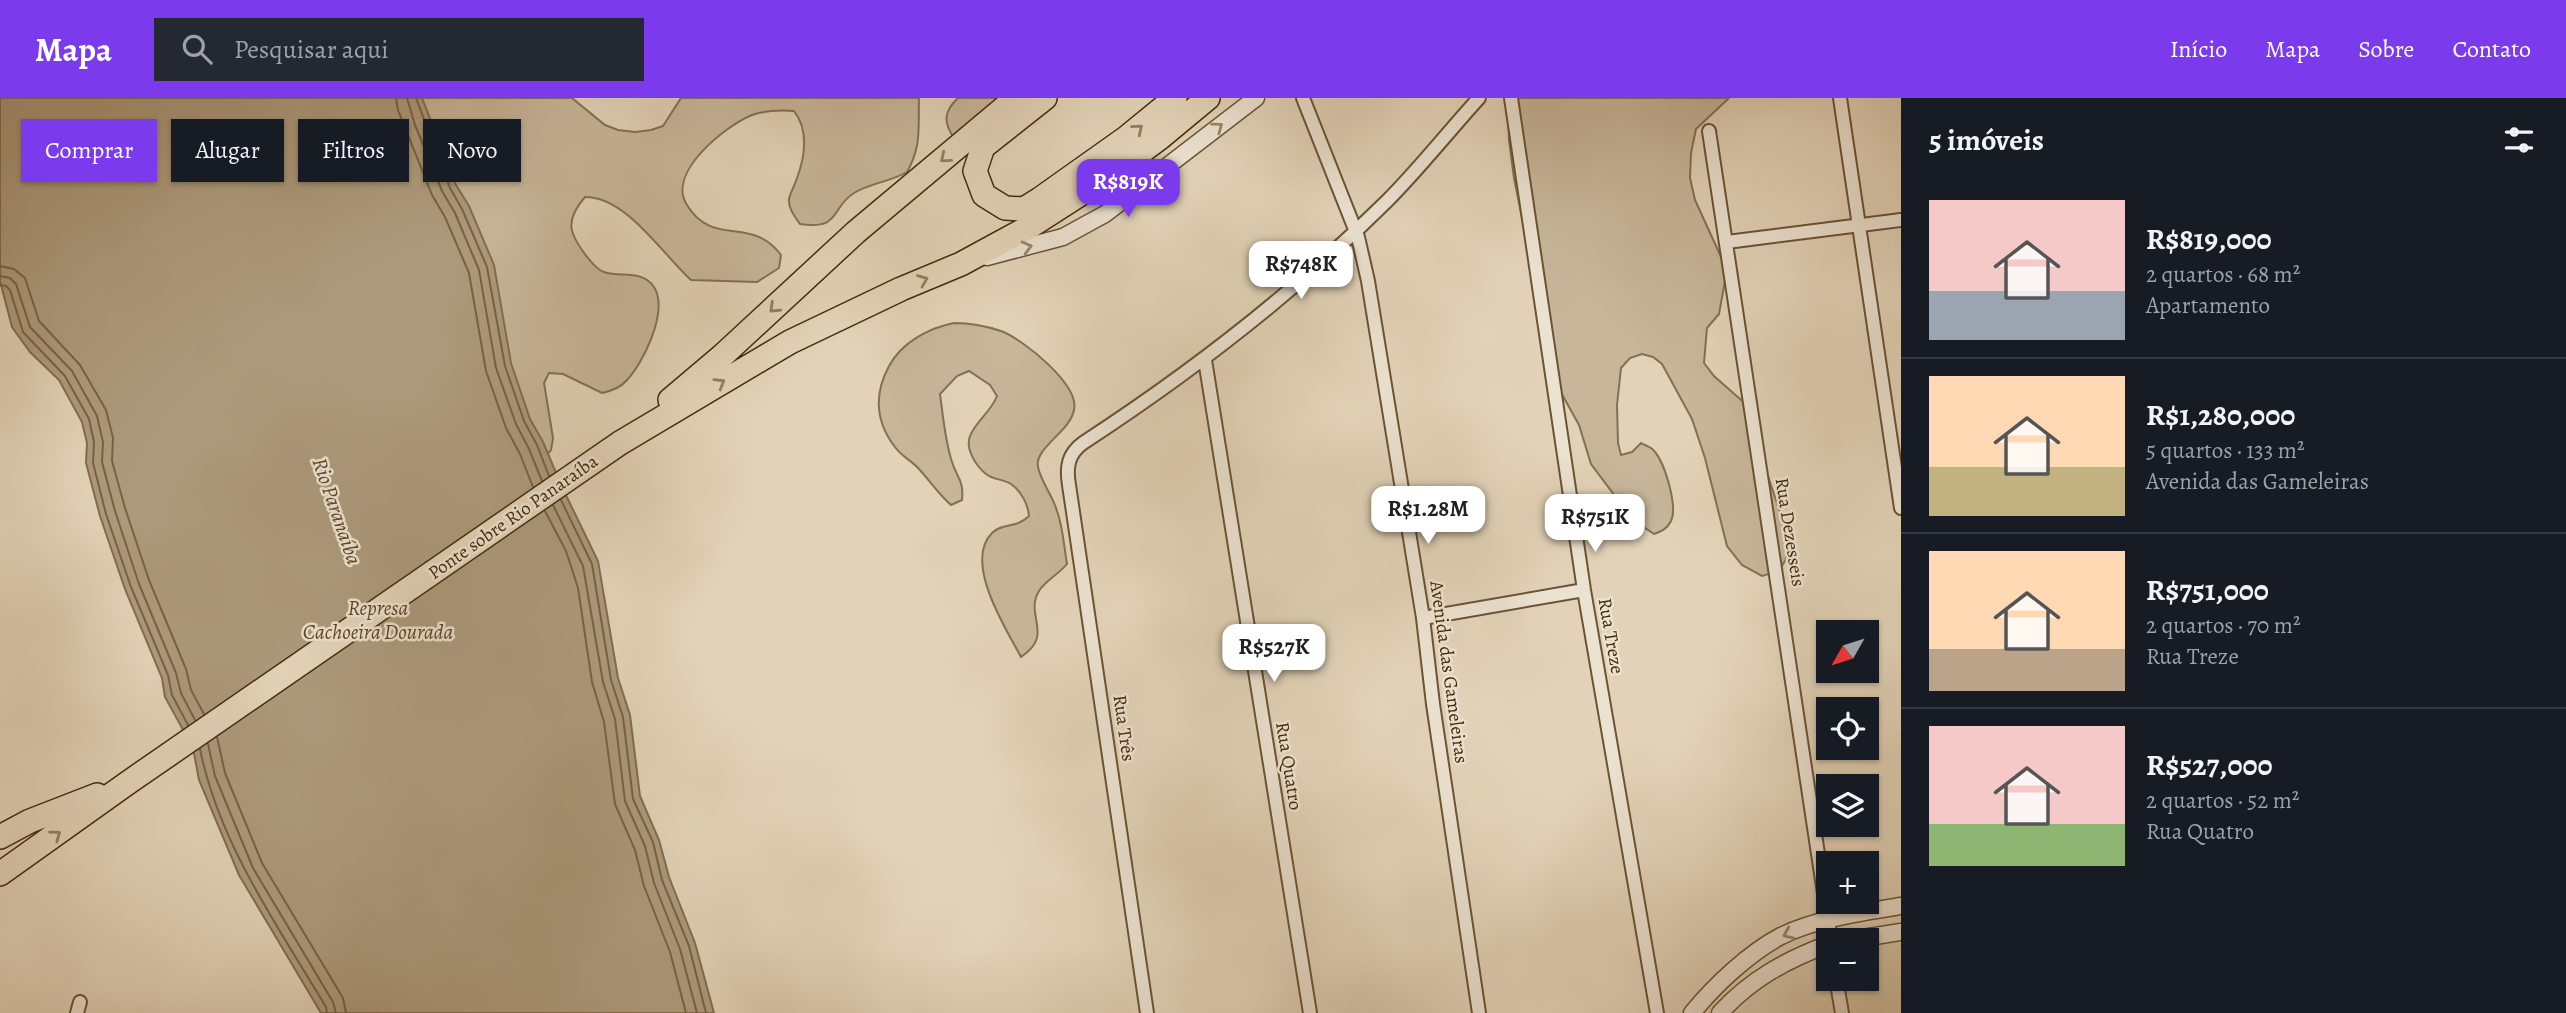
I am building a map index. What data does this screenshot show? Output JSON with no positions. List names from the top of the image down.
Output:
{
  "streets": {
    "highway": ["Ponte sobre Rio Panaraíba"],
    "street": [
      "Rua Dezesseis",
      "Rua Treze",
      "Avenida das Gameleiras",
      "Rua Três",
      "Rua Quatro"
    ]
  },
  "crossings": [
    ["Rua Três", "Rua Quatro"]
  ],
  "water": ["Rio Paranaíba", "Represa Cachoeira Dourada"],
  "north": "bottom left",
  "page": {
    "header": "Mapa",
    "search": "Pesquisar aqui",
    "nav": [
      "Início",
      "Mapa",
      "Sobre",
      "Contato"
    ],
    "heading": "5 imóveis",
    "chip": [
      "Comprar",
      "Alugar",
      "Filtros",
      "Novo"
    ],
    "price": [
      "R$819K",
      "R$748K",
      "R$1.28M",
      "R$751K",
      "R$527K"
    ],
    "list": [
      {
        "name": "R$819,000",
        "note": "2 quartos · 68 m² · Apartamento"
      },
      {
        "name": "R$1,280,000",
        "note": "5 quartos · 133 m² · Avenida das Gameleiras"
      },
      {
        "name": "R$751,000",
        "note": "2 quartos · 70 m² · Rua Treze"
      },
      {
        "name": "R$527,000",
        "note": "2 quartos · 52 m² · Rua Quatro"
      }
    ],
    "map_buttons": ["+", "−"]
  }
}
